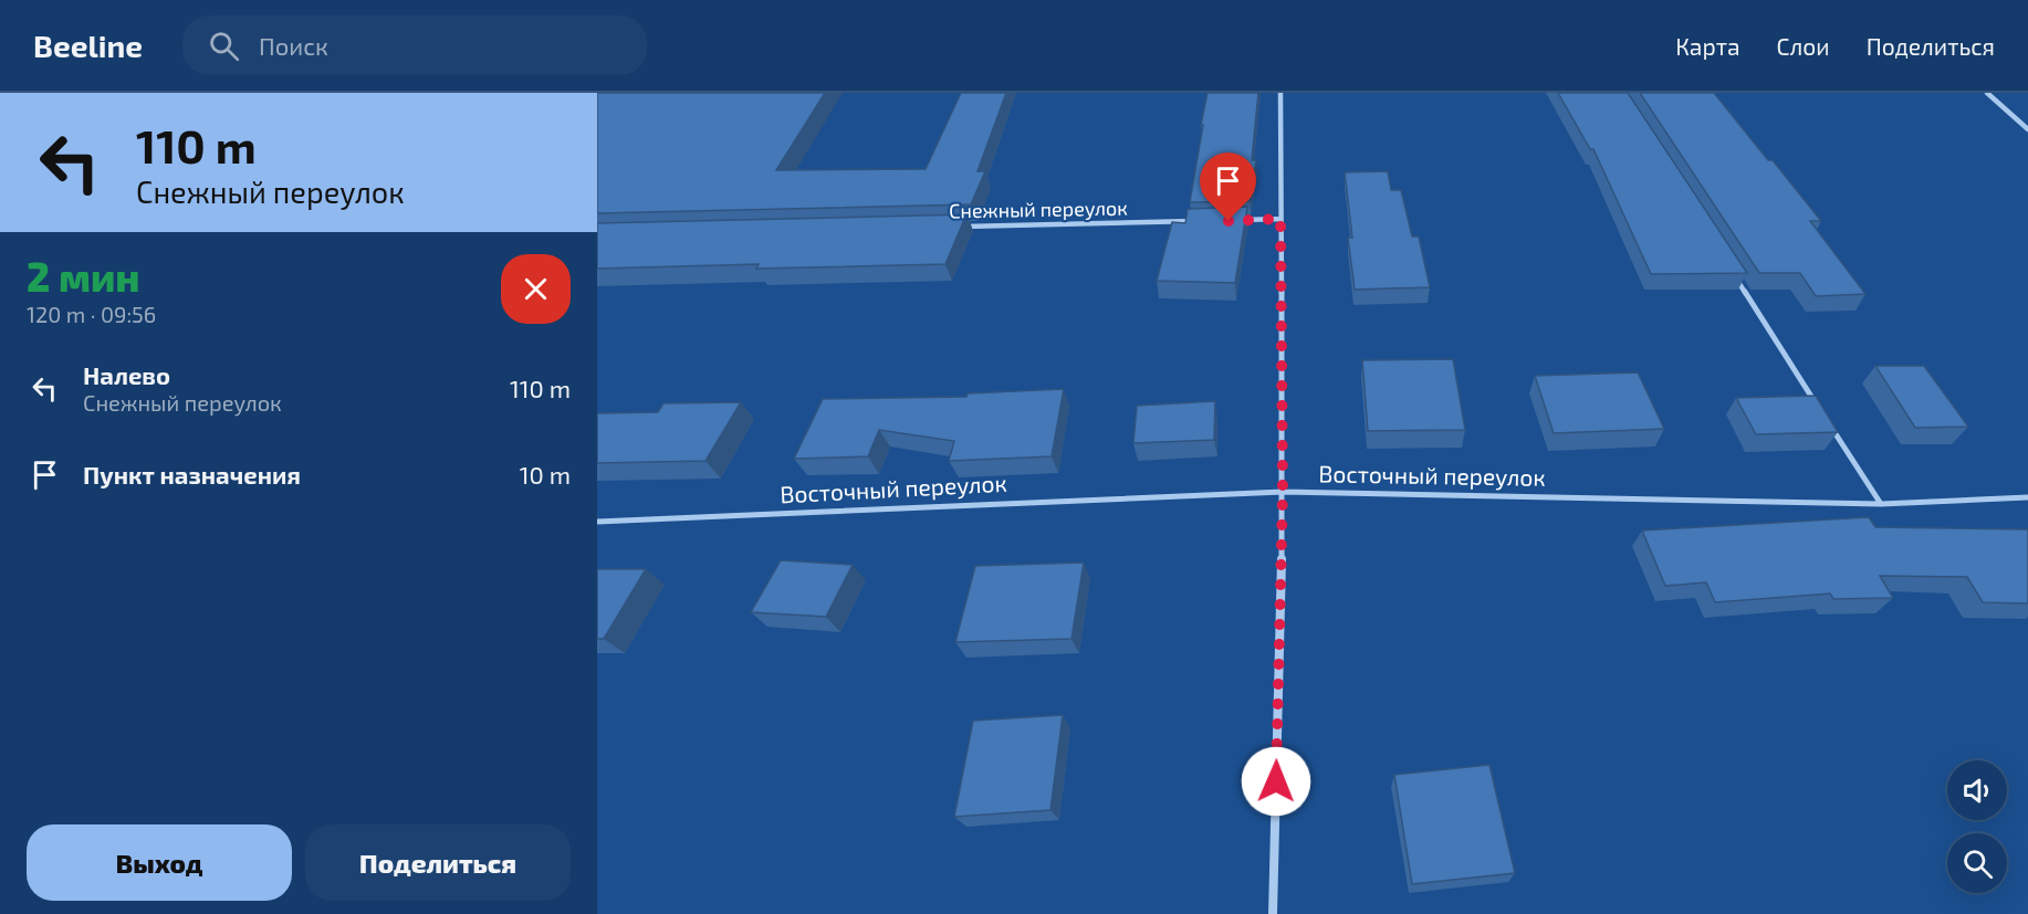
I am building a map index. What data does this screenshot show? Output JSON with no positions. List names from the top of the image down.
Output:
{
  "streets": {
    "street": ["Снежный переулок", "Восточный переулок"]
  },
  "page": {
    "header": "Beeline",
    "search": "Поиск",
    "nav": ["Карта", "Слои", "Поделиться"],
    "turn": ["110 m", "Снежный переулок"],
    "heading": ["2 мин", "120 m · 09:56"],
    "list": [
      {
        "name": "Налево",
        "note": "Снежный переулок",
        "value": "110 m"
      },
      {
        "name": "Пункт назначения",
        "value": "10 m"
      }
    ],
    "buttons": ["Выход", "Поделиться"]
  }
}
